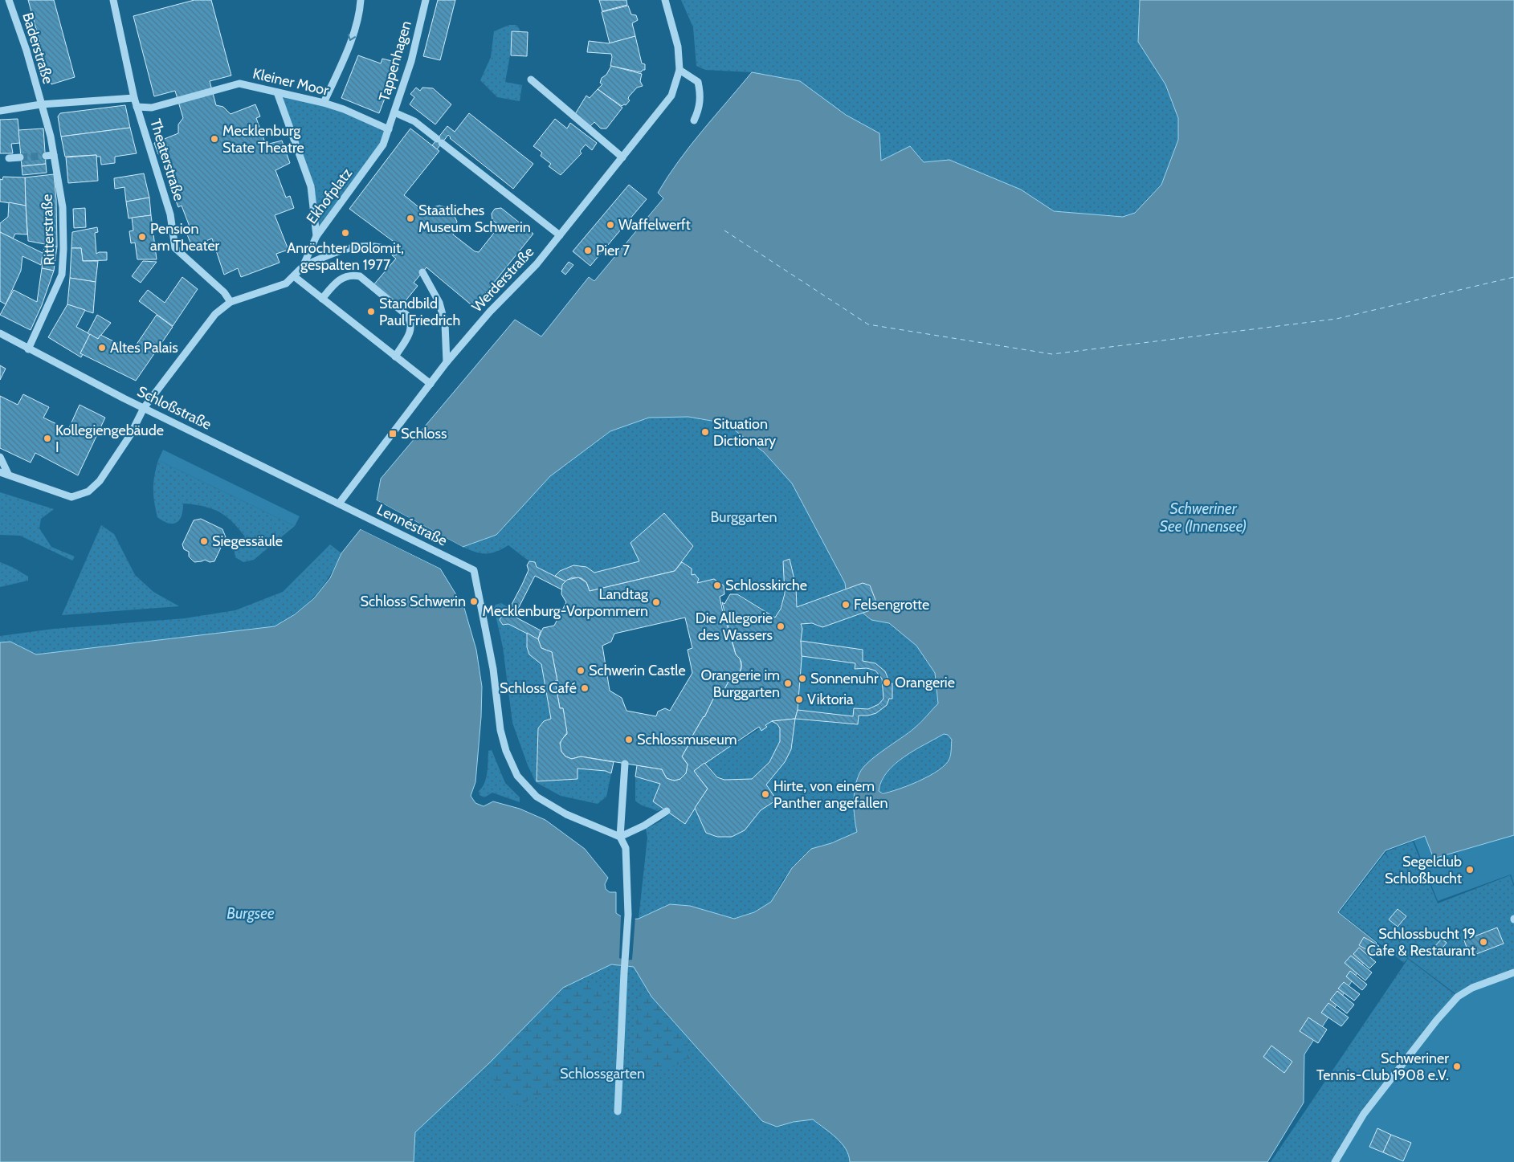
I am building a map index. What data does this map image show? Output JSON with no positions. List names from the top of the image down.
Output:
{
  "streets": {
    "street": [
      "Baderstraße",
      "Tappenhagen",
      "Kleiner Moor",
      "Theaterstraße",
      "Ekhofplatz",
      "Ritterstraße",
      "Werderstraße",
      "Schloßstraße",
      "Lennéstraße"
    ]
  },
  "crossings": [
    ["Baderstraße", "Ritterstraße"],
    ["Tappenhagen", "Kleiner Moor"],
    ["Tappenhagen", "Ekhofplatz"],
    ["Kleiner Moor", "Theaterstraße"],
    ["Kleiner Moor", "Ekhofplatz"],
    ["Ritterstraße", "Schloßstraße"],
    ["Werderstraße", "Schloßstraße"],
    ["Werderstraße", "Lennéstraße"],
    ["Schloßstraße", "Lennéstraße"]
  ],
  "water": ["Schweriner See (Innensee)", "Burgsee"],
  "parks": ["Burggarten", "Schlossgarten"],
  "places": {
    "other": [
      "Mecklenburg State Theatre",
      "Staatliches Museum Schwerin",
      "Waffelwerft",
      "Anröchter Dolomit, gespalten 1977",
      "Pension am Theater",
      "Pier 7",
      "Standbild Paul Friedrich",
      "Altes Palais",
      "Situation Dictionary",
      "Kollegiengebäude I",
      "Siegessäule",
      "Schlosskirche",
      "Schloss Schwerin",
      "Landtag Mecklenburg-Vorpommern",
      "Felsengrotte",
      "Die Allegorie des Wassers",
      "Schwerin Castle",
      "Sonnenuhr",
      "Orangerie",
      "Orangerie im Burggarten",
      "Schloss Café",
      "Viktoria",
      "Schlossmuseum",
      "Hirte, von einem Panther angefallen",
      "Segelclub Schloßbucht",
      "Schlossbucht 19 Cafe & Restaurant",
      "Schweriner Tennis-Club 1908 e.V."
    ],
    "transit": ["Schloss"]
  }
}
